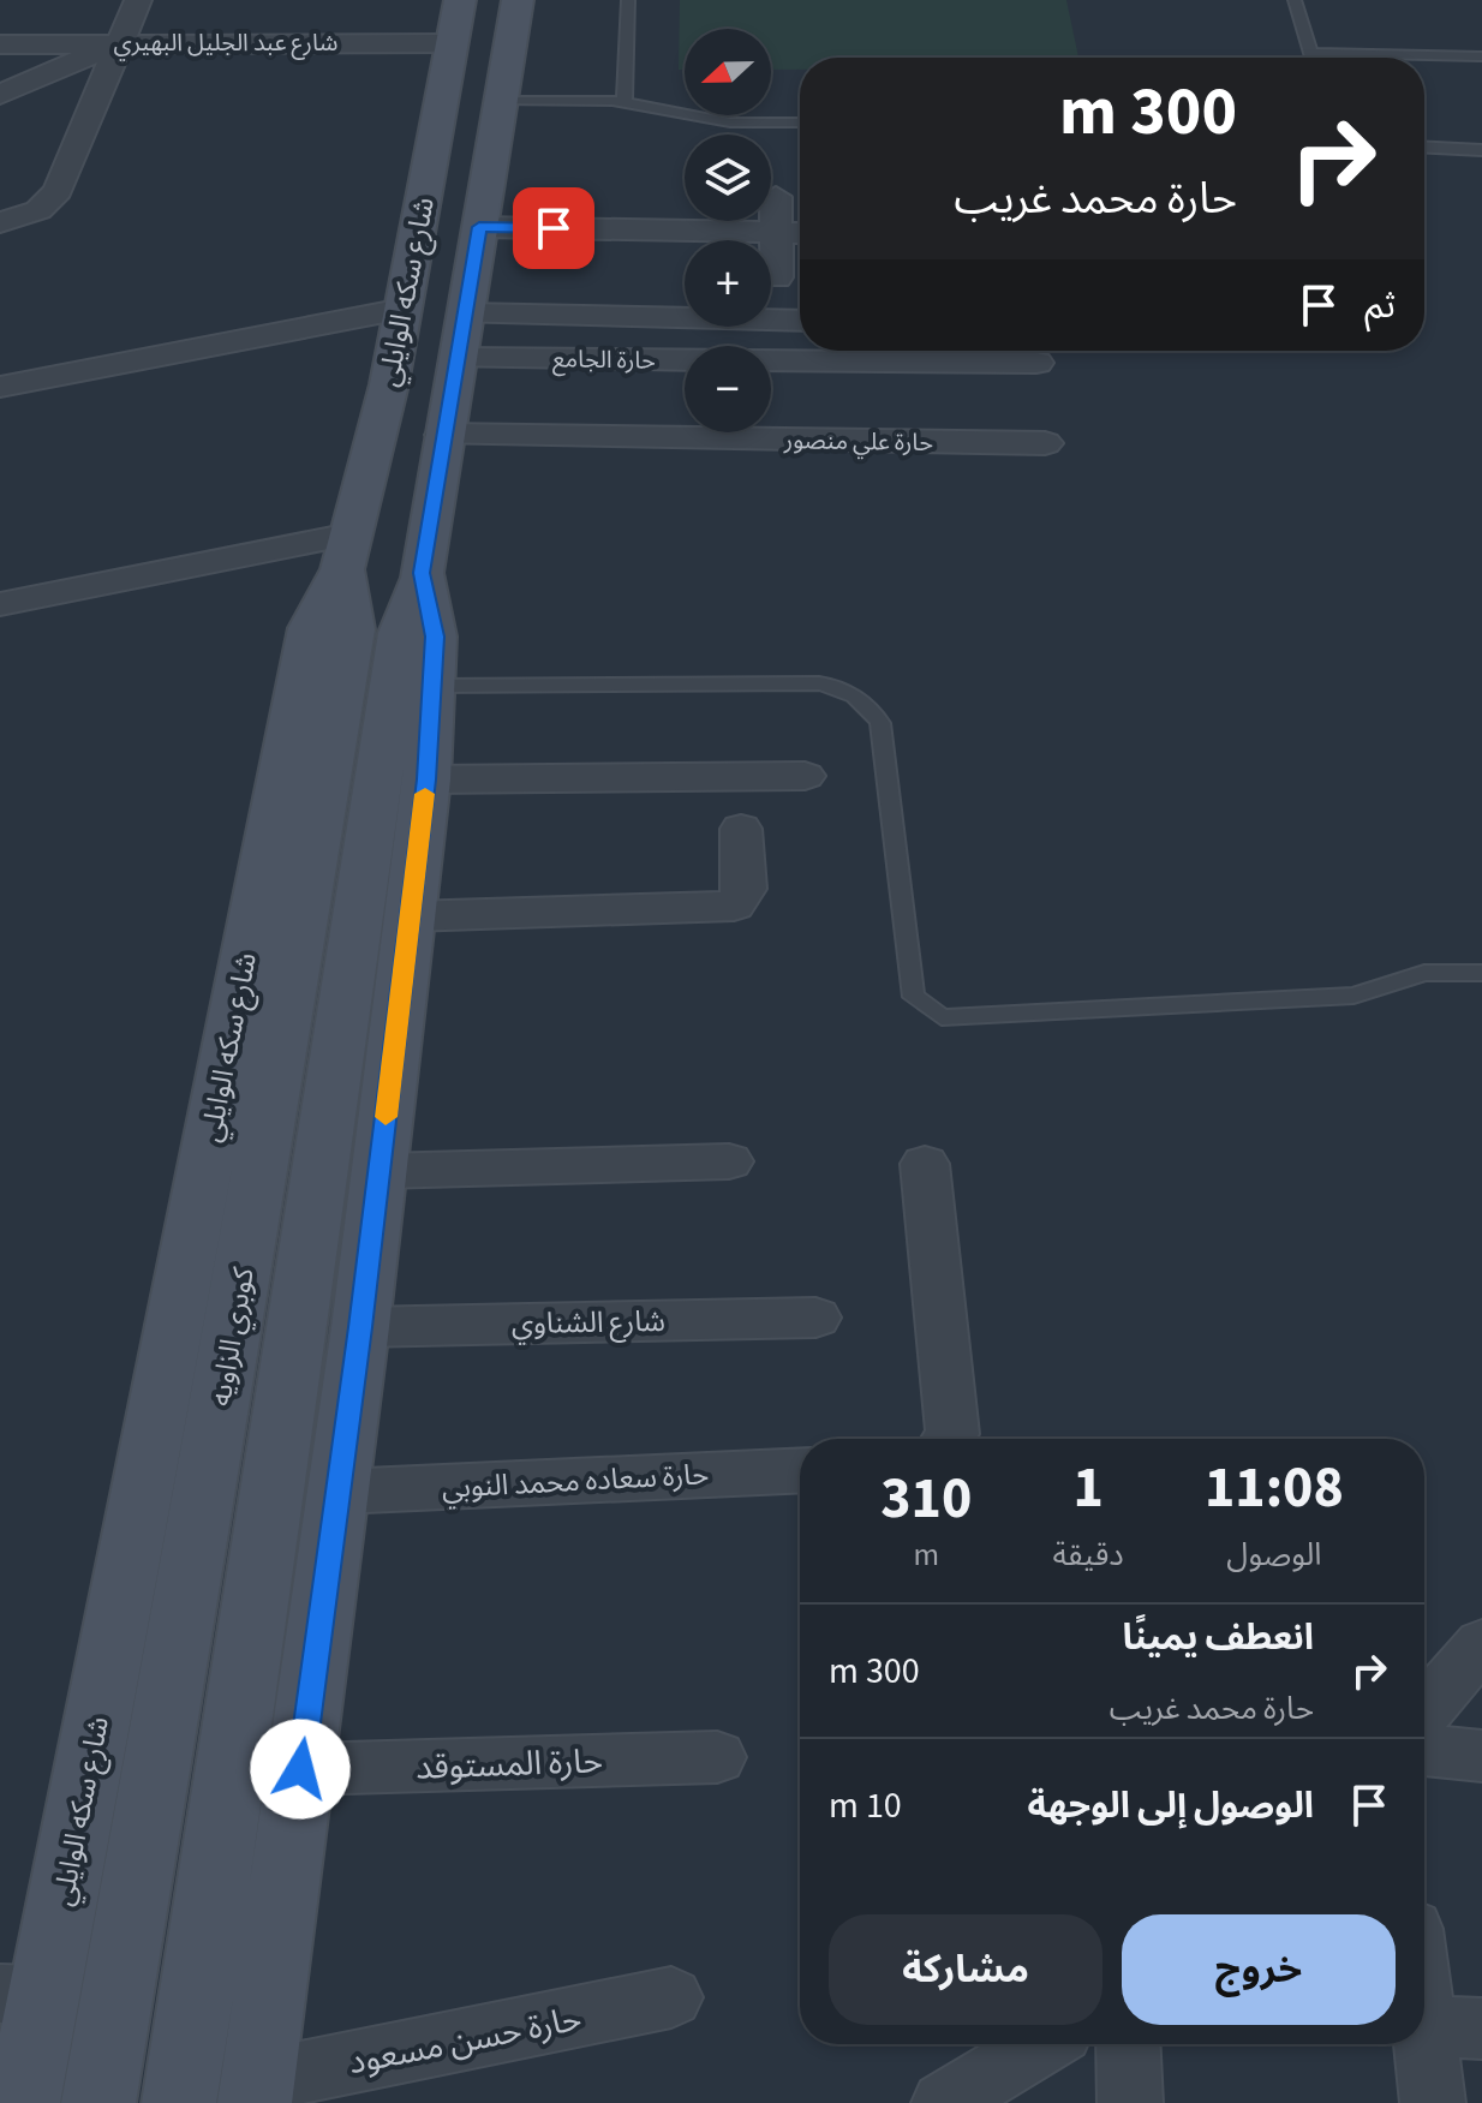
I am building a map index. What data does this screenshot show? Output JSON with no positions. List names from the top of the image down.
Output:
{
  "streets": {
    "main road": ["شارع سكه الوايلي", "كوبري الزاويه"],
    "street": [
      "شارع عبد الجليل البهيري",
      "حارة الجامع",
      "حارة علي منصور",
      "شارع الشناوي",
      "حارة سعاده محمد النوبي",
      "حارة المستوقد",
      "حارة حسن مسعود"
    ]
  },
  "crossings": [
    ["شارع عبد الجليل البهيري", "شارع سكه الوايلي"],
    ["شارع سكه الوايلي", "حارة الجامع"],
    ["شارع سكه الوايلي", "حارة علي منصور"],
    ["شارع سكه الوايلي", "شارع الشناوي"],
    ["شارع سكه الوايلي", "كوبري الزاويه"],
    ["شارع سكه الوايلي", "حارة سعاده محمد النوبي"],
    ["شارع سكه الوايلي", "حارة المستوقد"],
    ["شارع سكه الوايلي", "حارة حسن مسعود"]
  ],
  "north": "left",
  "page": {
    "map_buttons": ["+", "−"],
    "turn": ["300 m", "حارة محمد غريب"],
    "then": "ثم",
    "eta": [
      "11:08",
      "الوصول",
      "1",
      "دقيقة",
      "310",
      "m"
    ],
    "list": [
      {
        "name": "انعطف يمينًا",
        "note": "حارة محمد غريب",
        "value": "300 m"
      },
      {
        "name": "الوصول إلى الوجهة",
        "value": "10 m"
      }
    ],
    "buttons": ["خروج", "مشاركة"]
  }
}
